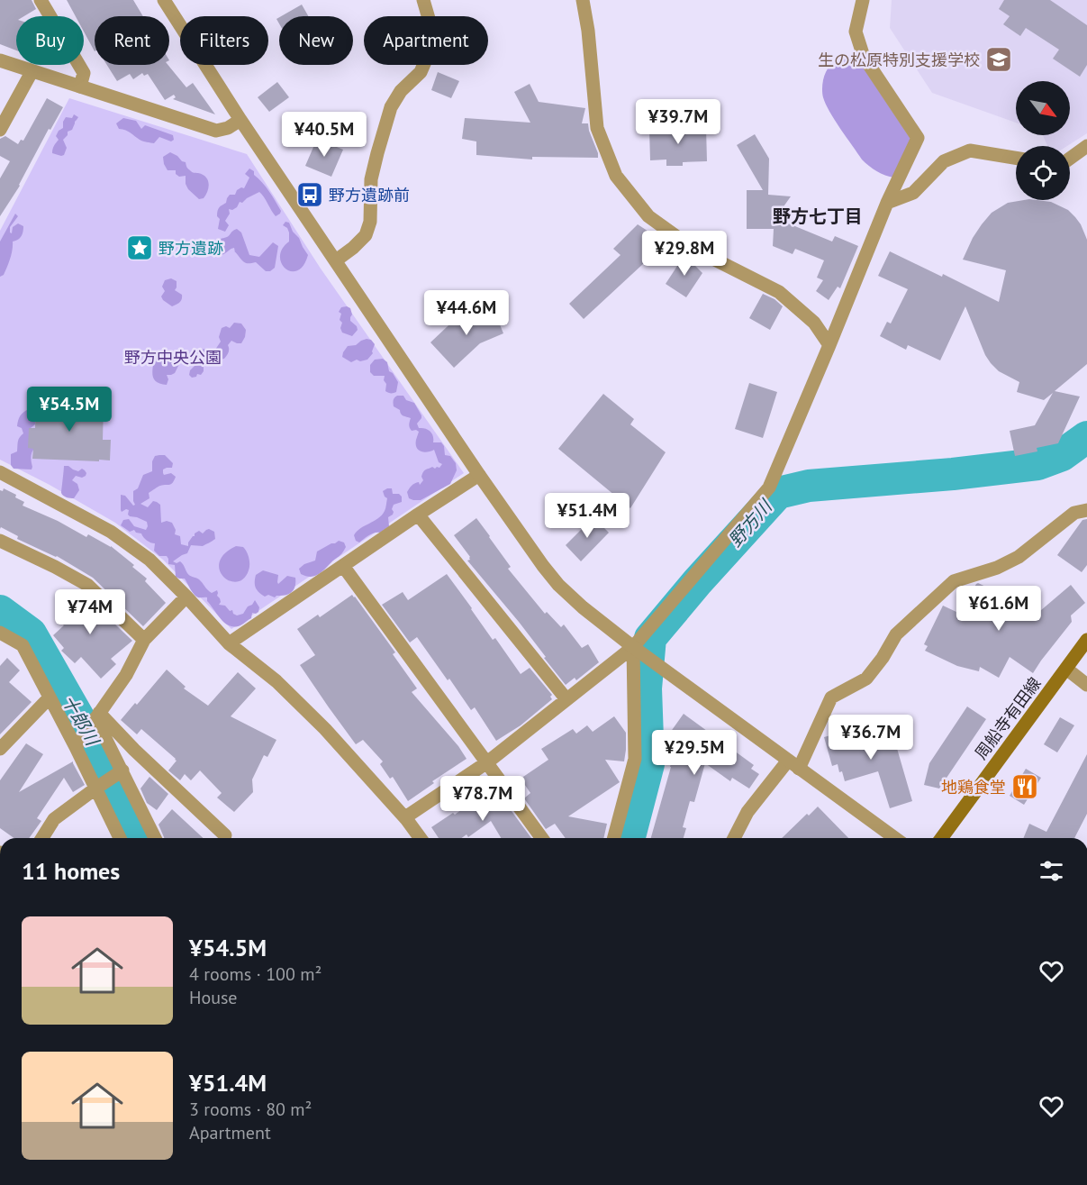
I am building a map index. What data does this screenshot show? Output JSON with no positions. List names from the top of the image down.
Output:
{
  "streets": {
    "main road": ["周船寺有田線"]
  },
  "districts": ["野方七丁目"],
  "water": ["野方川", "十郎川"],
  "parks": ["野方中央公園"],
  "places": {
    "school or university": ["生の松原特別支援学校"],
    "bus stop": ["野方遺跡前"],
    "place": ["野方遺跡"],
    "restaurant": ["地鶏食堂"]
  },
  "north": "bottom right",
  "page": {
    "chip": [
      "Buy",
      "Rent",
      "Filters",
      "New",
      "Apartment"
    ],
    "price": [
      "¥39.7M",
      "¥40.5M",
      "¥29.8M",
      "¥44.6M",
      "¥54.5M",
      "¥51.4M",
      "¥61.6M",
      "¥74M",
      "¥36.7M",
      "¥29.5M",
      "¥78.7M"
    ],
    "heading": "11 homes",
    "list": [
      {
        "name": "¥54.5M",
        "note": "4 rooms · 100 m² · House"
      },
      {
        "name": "¥51.4M",
        "note": "3 rooms · 80 m² · Apartment"
      }
    ]
  }
}
